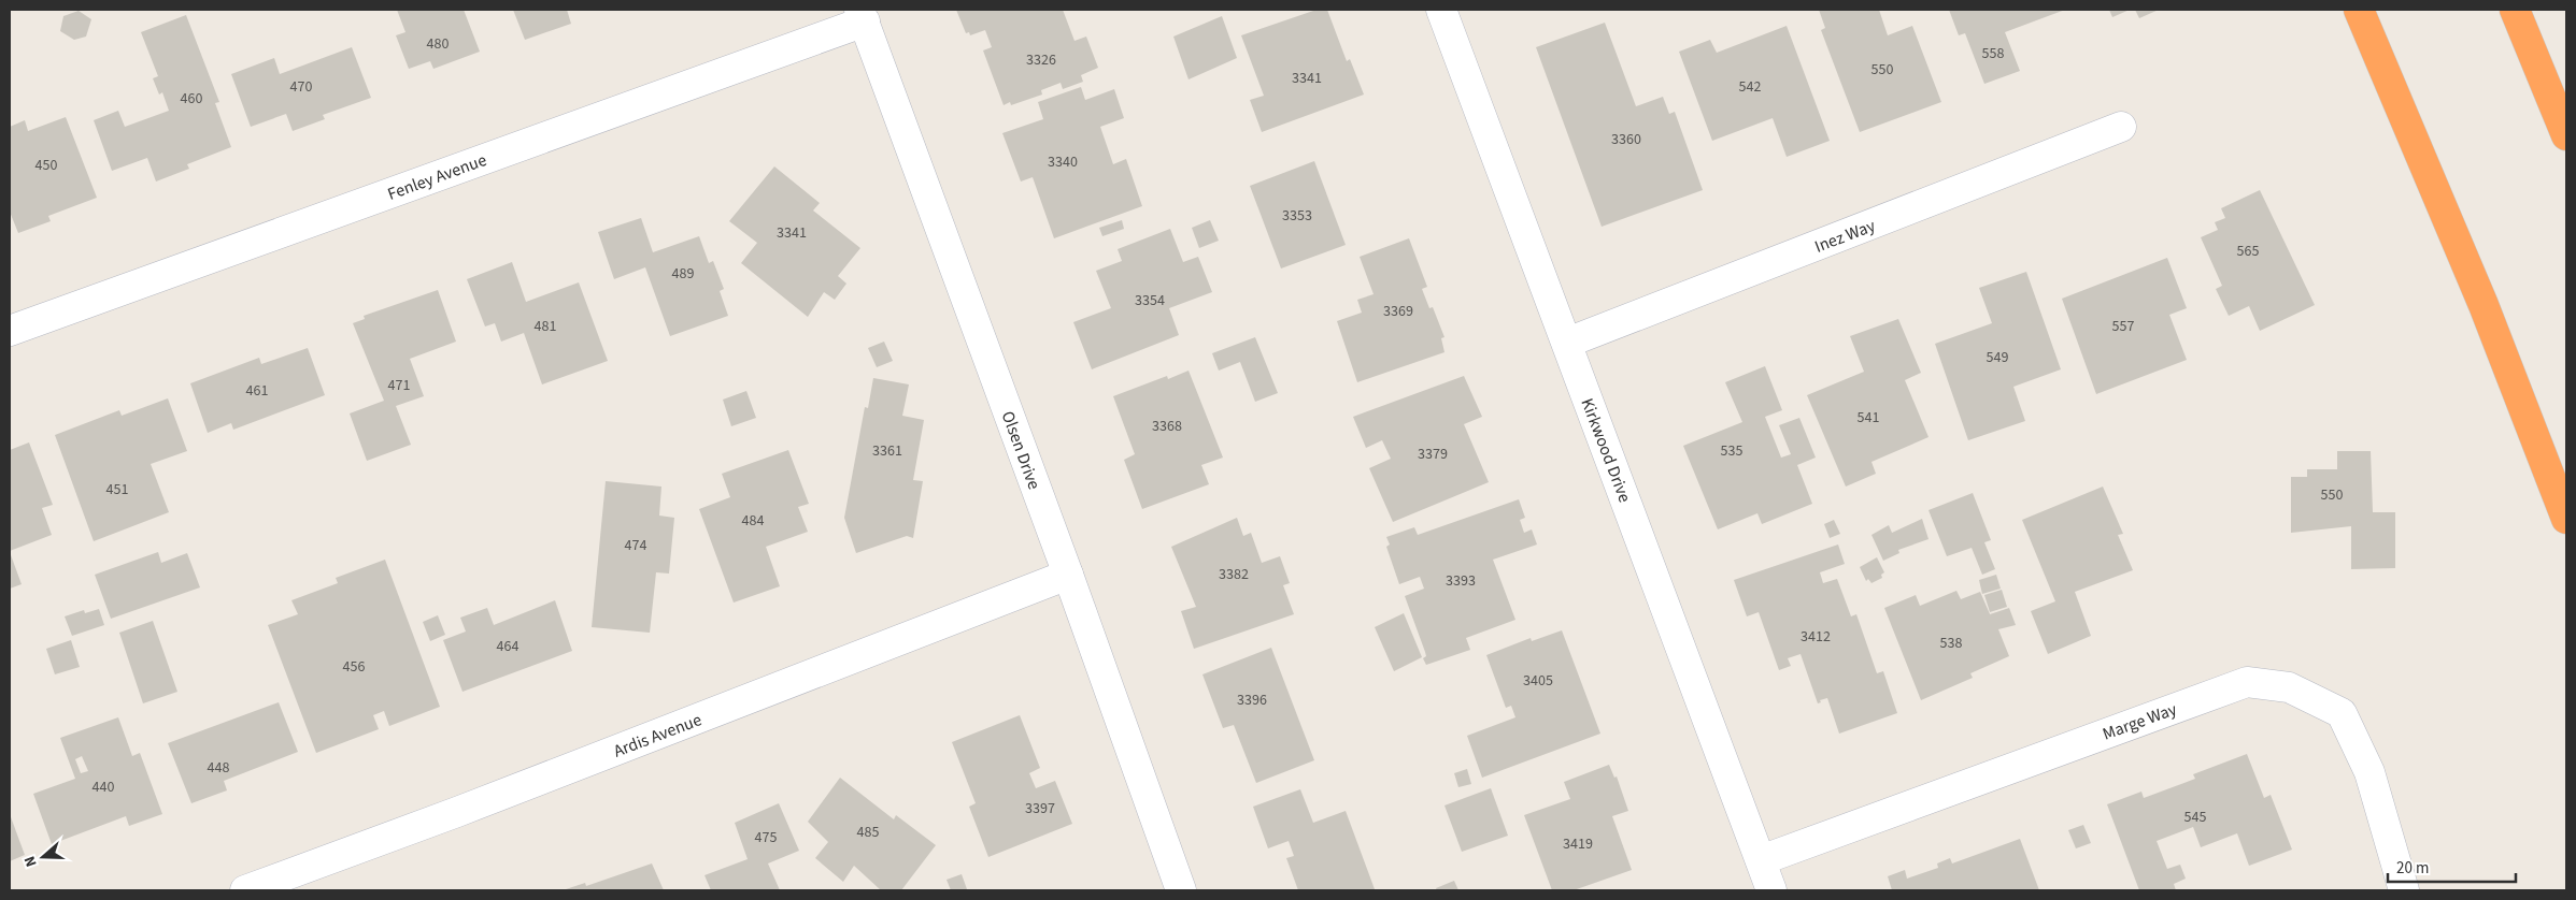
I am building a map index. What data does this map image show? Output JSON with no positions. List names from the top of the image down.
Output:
{
  "streets": {
    "street": [
      "Fenley Avenue",
      "Inez Way",
      "Olsen Drive",
      "Kirkwood Drive",
      "Marge Way",
      "Ardis Avenue"
    ]
  },
  "crossings": [
    ["Fenley Avenue", "Olsen Drive"],
    ["Inez Way", "Kirkwood Drive"],
    ["Olsen Drive", "Ardis Avenue"],
    ["Kirkwood Drive", "Marge Way"]
  ],
  "house_numbers": [
    "480",
    "558",
    "3326",
    "550",
    "3341",
    "470",
    "542",
    "460",
    "3360",
    "3340",
    "450",
    "3353",
    "3341",
    "565",
    "489",
    "3354",
    "3369",
    "481",
    "557",
    "549",
    "471",
    "461",
    "541",
    "3368",
    "3361",
    "535",
    "3379",
    "451",
    "550",
    "484",
    "474",
    "3382",
    "3393",
    "3412",
    "538",
    "464",
    "456",
    "3405",
    "3396",
    "448",
    "440",
    "3397",
    "545",
    "485",
    "475",
    "3419"
  ],
  "scale_bar": "20 m",
  "north": "left"
}
